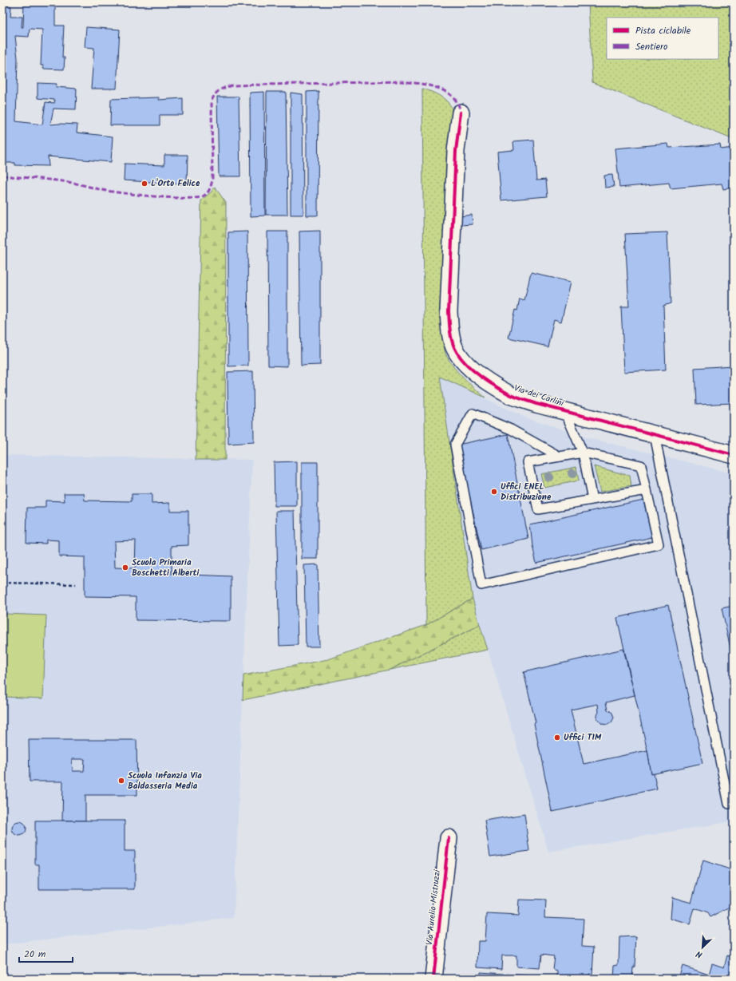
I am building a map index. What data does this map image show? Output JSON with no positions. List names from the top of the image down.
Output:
{
  "streets": {
    "street": ["Via dei Carlini", "Via Aurelio Mistruzzi"]
  },
  "places": [
    "L'Orto Felice",
    "Uffici ENEL Distribuzione",
    "Scuola Primaria Boschetti Alberti",
    "Uffici TIM",
    "Scuola Infanzia Via Baldasseria Media"
  ],
  "legend": ["Pista ciclabile", "Sentiero"],
  "scale_bar": "20 m",
  "north": "bottom left"
}
